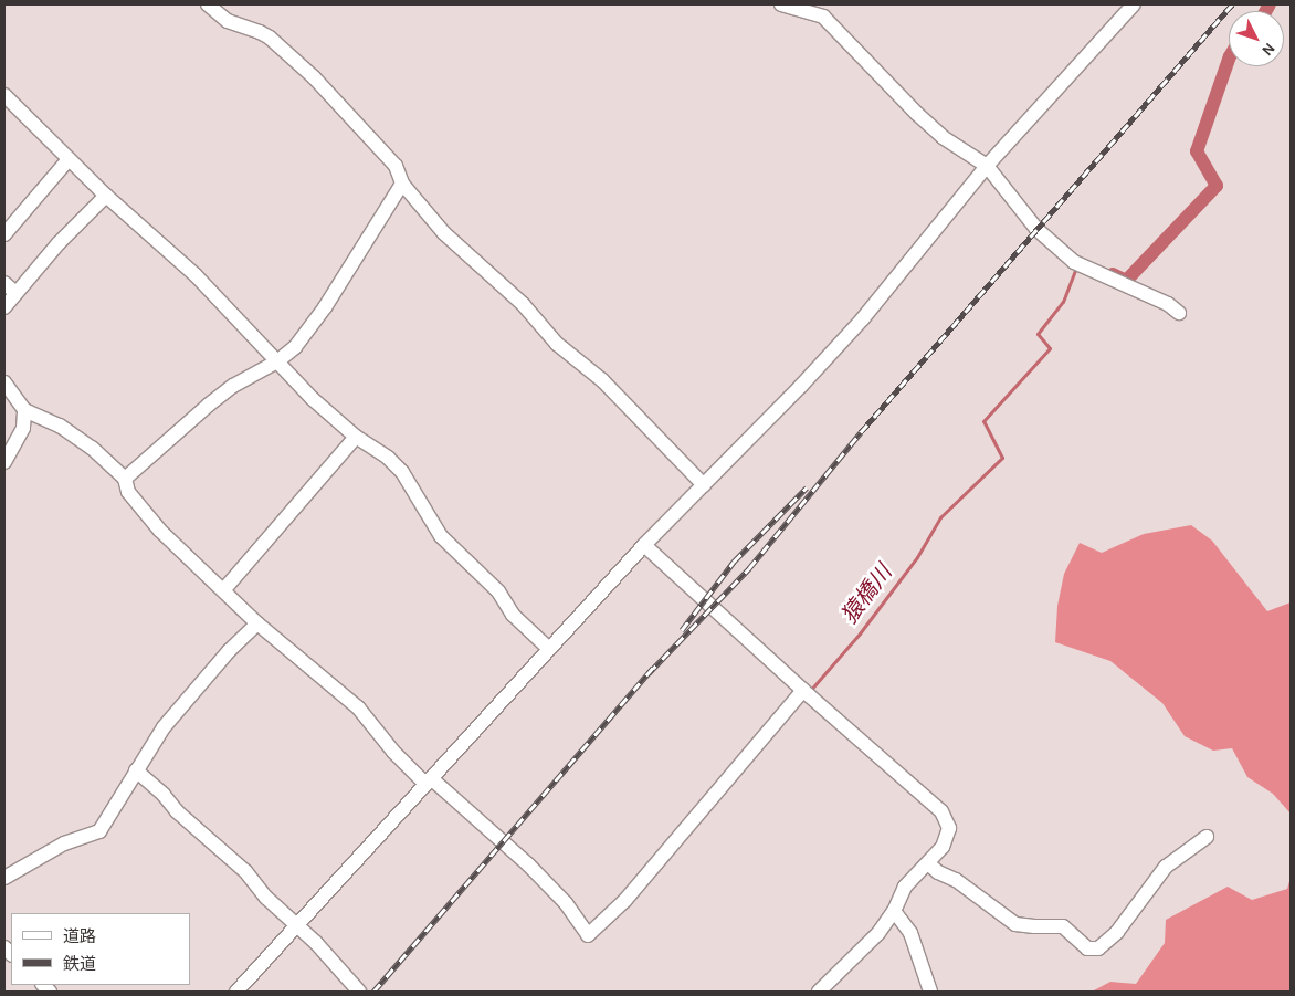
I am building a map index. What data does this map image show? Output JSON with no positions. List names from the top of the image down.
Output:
{
  "water": ["猿橋川"],
  "legend": ["道路", "鉄道"],
  "north": "bottom right"
}
